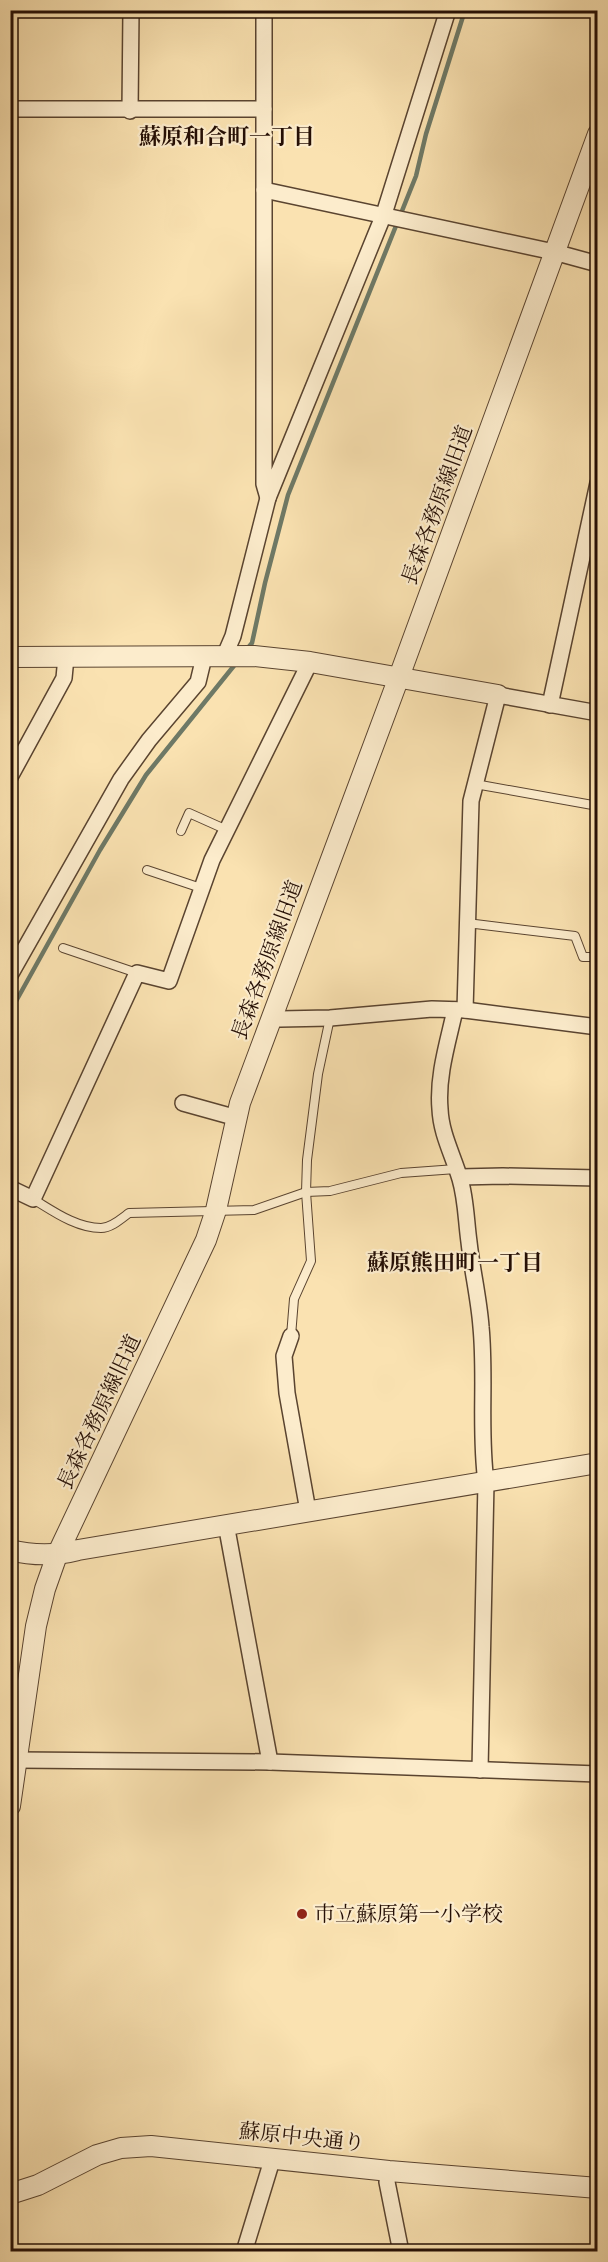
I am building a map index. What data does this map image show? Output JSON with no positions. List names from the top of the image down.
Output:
{
  "streets": {
    "street": ["長森各務原線旧道", "蘇原中央通り"]
  },
  "districts": ["蘇原和合町一丁目", "蘇原熊田町一丁目"],
  "places": ["市立蘇原第一小学校"]
}
